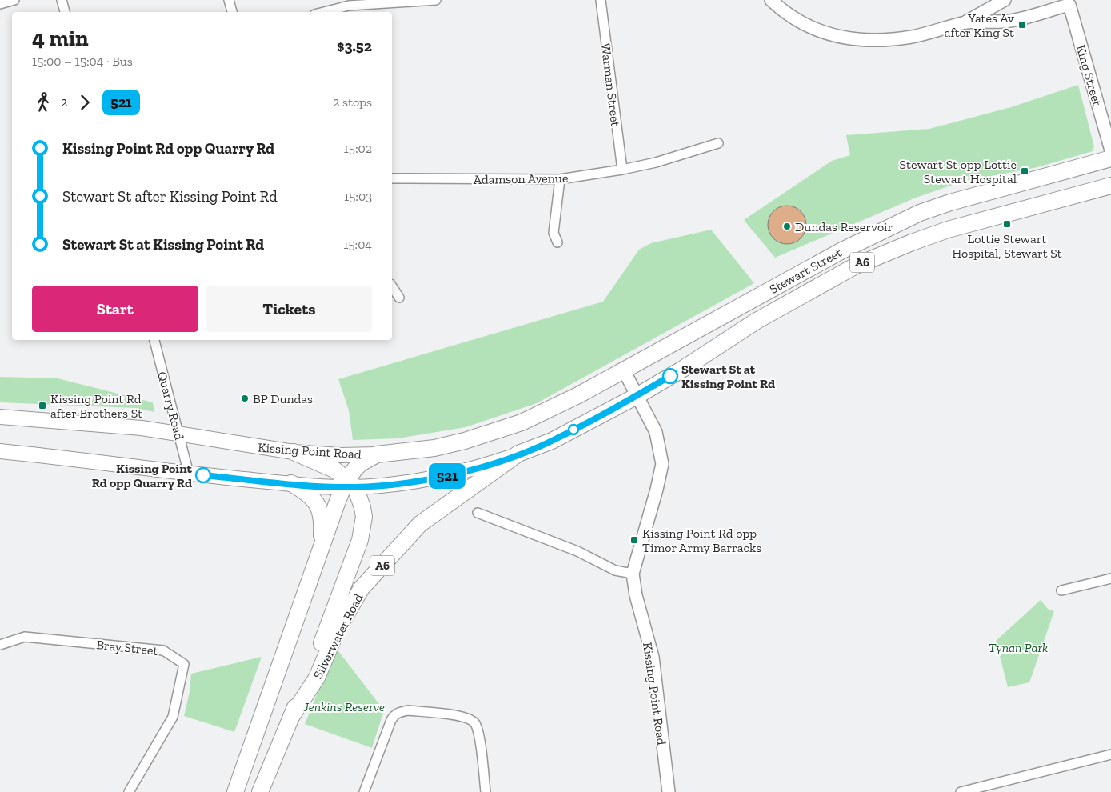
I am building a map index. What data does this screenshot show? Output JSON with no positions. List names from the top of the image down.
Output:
{
  "streets": {
    "highway": [
      "A6",
      "Stewart Street",
      "Kissing Point Road",
      "Silverwater Road"
    ],
    "street": [
      "King Street",
      "Warman Street",
      "Adamson Avenue",
      "Quarry Road",
      "Bray Street"
    ]
  },
  "crossings": [
    ["Warman Street", "Adamson Avenue"],
    ["A6", "Stewart Street"],
    ["A6", "Kissing Point Road"],
    ["A6", "Silverwater Road"],
    ["Stewart Street", "Kissing Point Road"],
    ["Quarry Road", "Kissing Point Road"]
  ],
  "parks": ["Tynan Park", "Jenkins Reserve"],
  "places": {
    "transit": [
      "Yates Av after King St",
      "Stewart St opp Lottie Stewart Hospital",
      "Lottie Stewart Hospital, Stewart St",
      "Kissing Point Rd after Brothers St",
      "Kissing Point Rd opp Timor Army Barracks"
    ],
    "other": [
      "Dundas Reservoir",
      "Stewart St at Kissing Point Rd",
      "BP Dundas",
      "Kissing Point Rd opp Quarry Rd"
    ]
  },
  "lines": ["bus line 521"],
  "page": {
    "on_map": "521",
    "heading": ["4 min", "15:00 – 15:04 · Bus", "$3.52"],
    "legs": ["2", "521", "2 stops"],
    "list": [
      {
        "name": "Kissing Point Rd opp Quarry Rd",
        "value": "15:02"
      },
      {
        "name": "Stewart St after Kissing Point Rd",
        "value": "15:03"
      },
      {
        "name": "Stewart St at Kissing Point Rd",
        "value": "15:04"
      }
    ],
    "buttons": ["Start", "Tickets"]
  }
}
